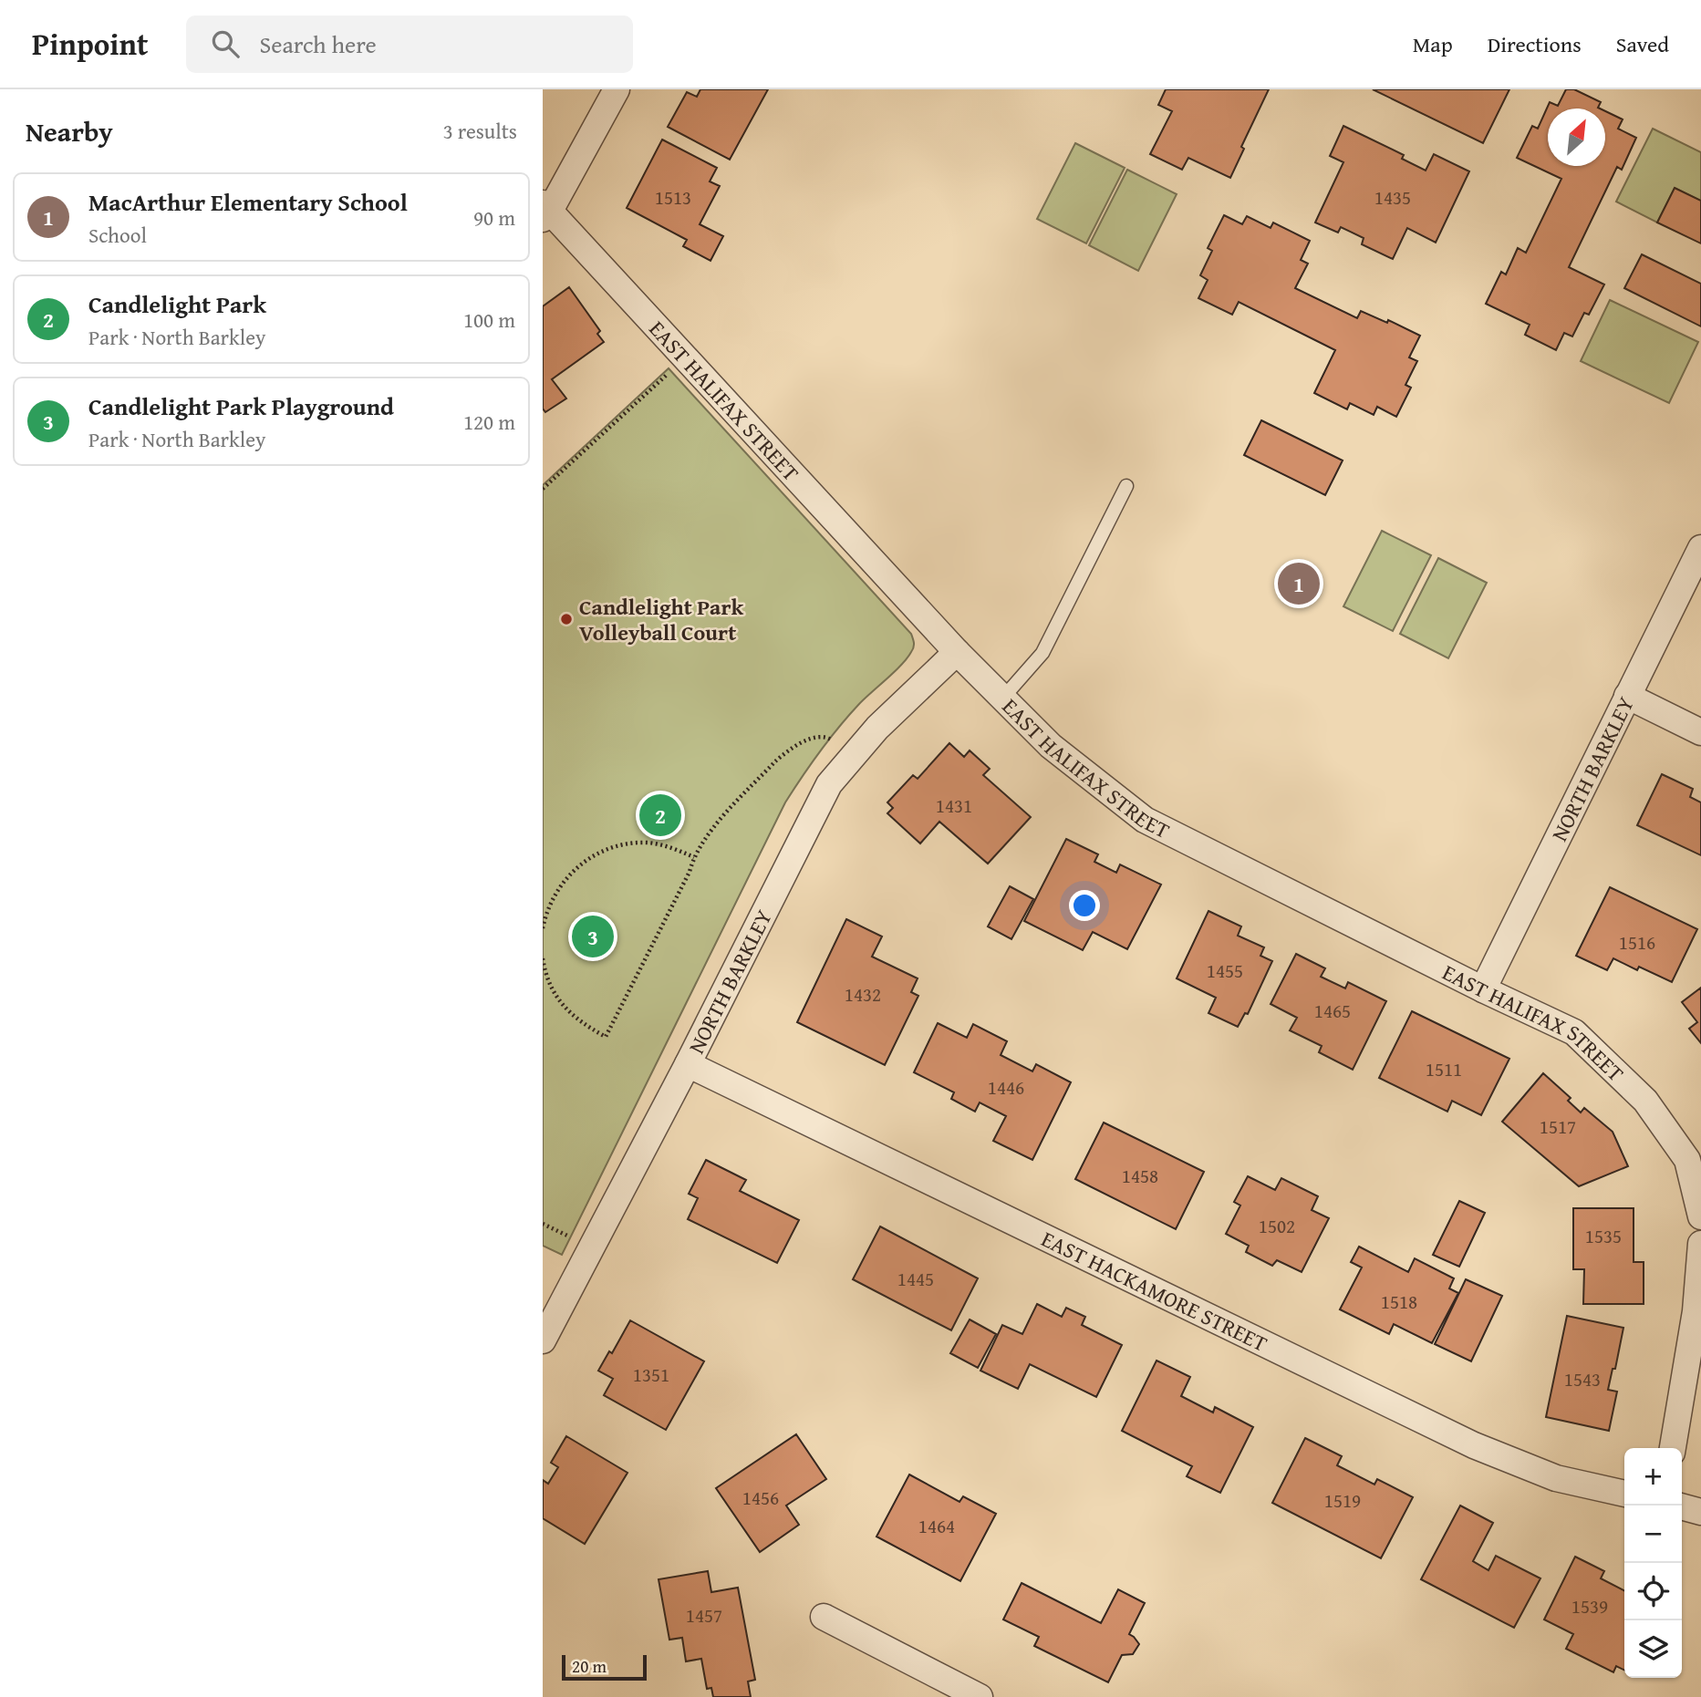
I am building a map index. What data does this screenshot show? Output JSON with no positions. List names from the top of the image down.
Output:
{
  "streets": {
    "street": ["EAST HALIFAX STREET", "NORTH BARKLEY", "EAST HACKAMORE STREET"]
  },
  "crossings": [
    ["EAST HALIFAX STREET", "NORTH BARKLEY"],
    ["NORTH BARKLEY", "EAST HACKAMORE STREET"]
  ],
  "places": ["Candlelight Park Volleyball Court"],
  "house_numbers": [
    "1513",
    "1435",
    "1431",
    "1516",
    "1455",
    "1432",
    "1465",
    "1511",
    "1446",
    "1517",
    "1458",
    "1502",
    "1535",
    "1445",
    "1518",
    "1351",
    "1543",
    "1456",
    "1519",
    "1464",
    "1539",
    "1457"
  ],
  "scale_bar": "20 m",
  "north": "top right",
  "page": {
    "header": "Pinpoint",
    "search": "Search here",
    "nav": ["Map", "Directions", "Saved"],
    "heading": ["Nearby", "3 results"],
    "list": [
      {
        "mark": "1",
        "name": "MacArthur Elementary School",
        "note": "School",
        "value": "90 m"
      },
      {
        "mark": "2",
        "name": "Candlelight Park",
        "note": "Park · North Barkley",
        "value": "100 m"
      },
      {
        "mark": "3",
        "name": "Candlelight Park Playground",
        "note": "Park · North Barkley",
        "value": "120 m"
      }
    ],
    "pins": ["1", "2", "3"],
    "map_buttons": ["+", "−"],
    "scale": "20 m"
  }
}
